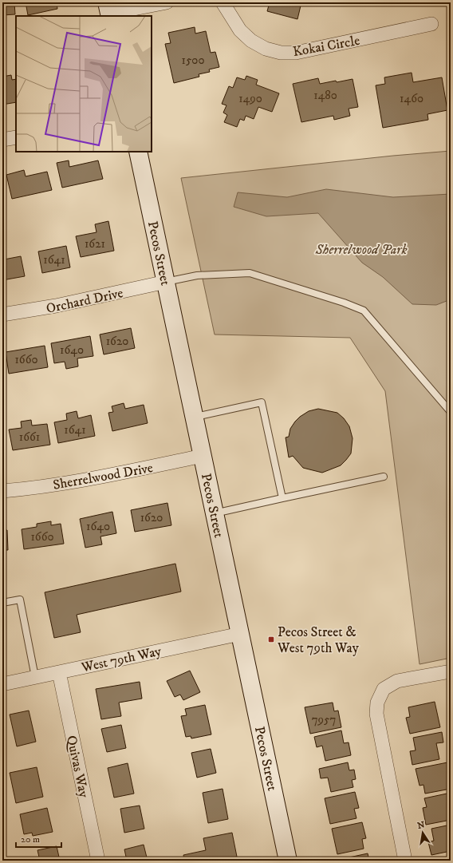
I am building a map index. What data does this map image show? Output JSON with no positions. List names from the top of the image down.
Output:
{
  "streets": {
    "main road": ["Pecos Street"],
    "street": [
      "Kokai Circle",
      "Orchard Drive",
      "Sherrelwood Drive",
      "West 79th Way",
      "Quivas Way"
    ]
  },
  "crossings": [
    ["Pecos Street", "Orchard Drive"],
    ["Pecos Street", "Sherrelwood Drive"],
    ["Pecos Street", "West 79th Way"],
    ["West 79th Way", "Quivas Way"]
  ],
  "parks": ["Sherrelwood Park"],
  "places": {
    "transit": ["Pecos Street & West 79th Way"]
  },
  "house_numbers": [
    "1500",
    "1480",
    "1490",
    "1460",
    "1621",
    "1641",
    "1620",
    "1640",
    "1660",
    "1641",
    "1661",
    "1620",
    "1640",
    "1660",
    "7957"
  ],
  "scale_bar": "20 m",
  "north": "top"
}
